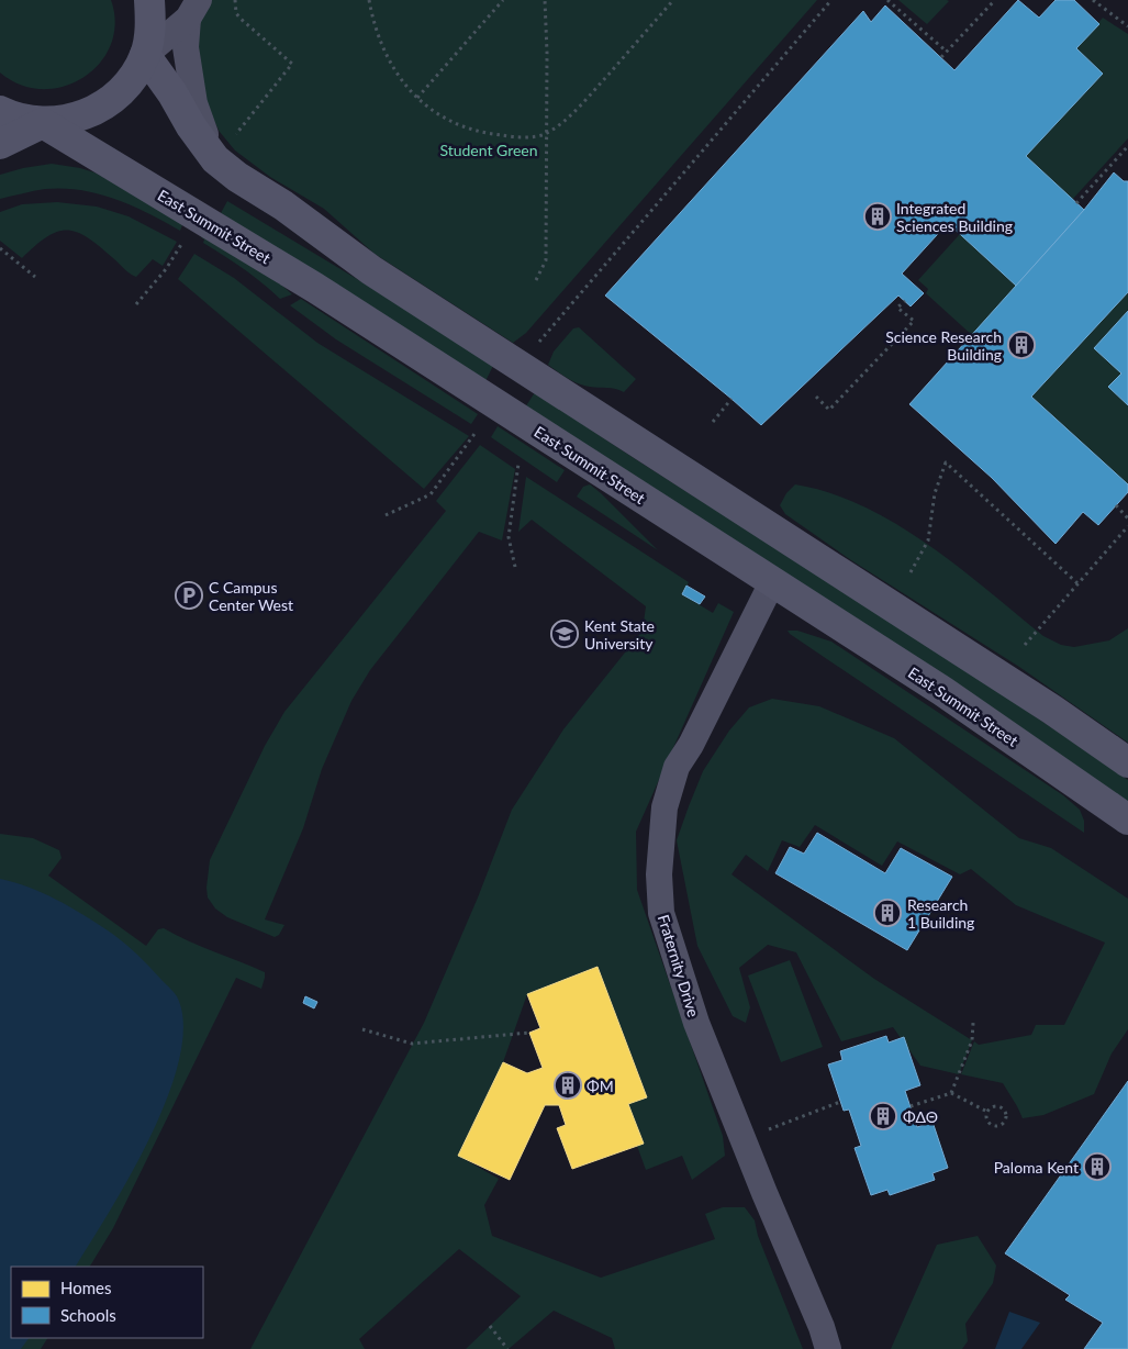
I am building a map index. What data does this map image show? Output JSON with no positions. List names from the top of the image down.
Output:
{
  "streets": {
    "main road": ["East Summit Street"],
    "street": ["Fraternity Drive"]
  },
  "crossings": [
    ["East Summit Street", "Fraternity Drive"]
  ],
  "parks": ["Student Green"],
  "places": {
    "building": [
      "Integrated Sciences Building",
      "Science Research Building",
      "Research 1 Building",
      "ΦΜ",
      "ΦΔΘ",
      "Paloma Kent"
    ],
    "parking": ["C Campus Center West"],
    "school or university": ["Kent State University"]
  },
  "legend": ["Homes", "Schools"]
}
